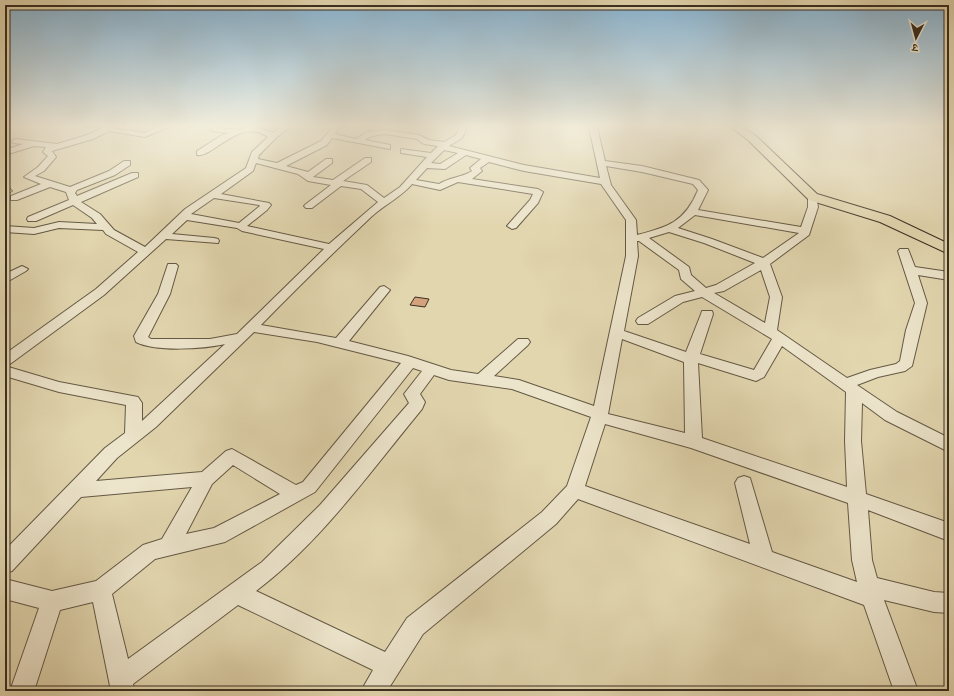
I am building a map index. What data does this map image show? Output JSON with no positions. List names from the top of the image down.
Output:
{
  "north": "bottom"
}
